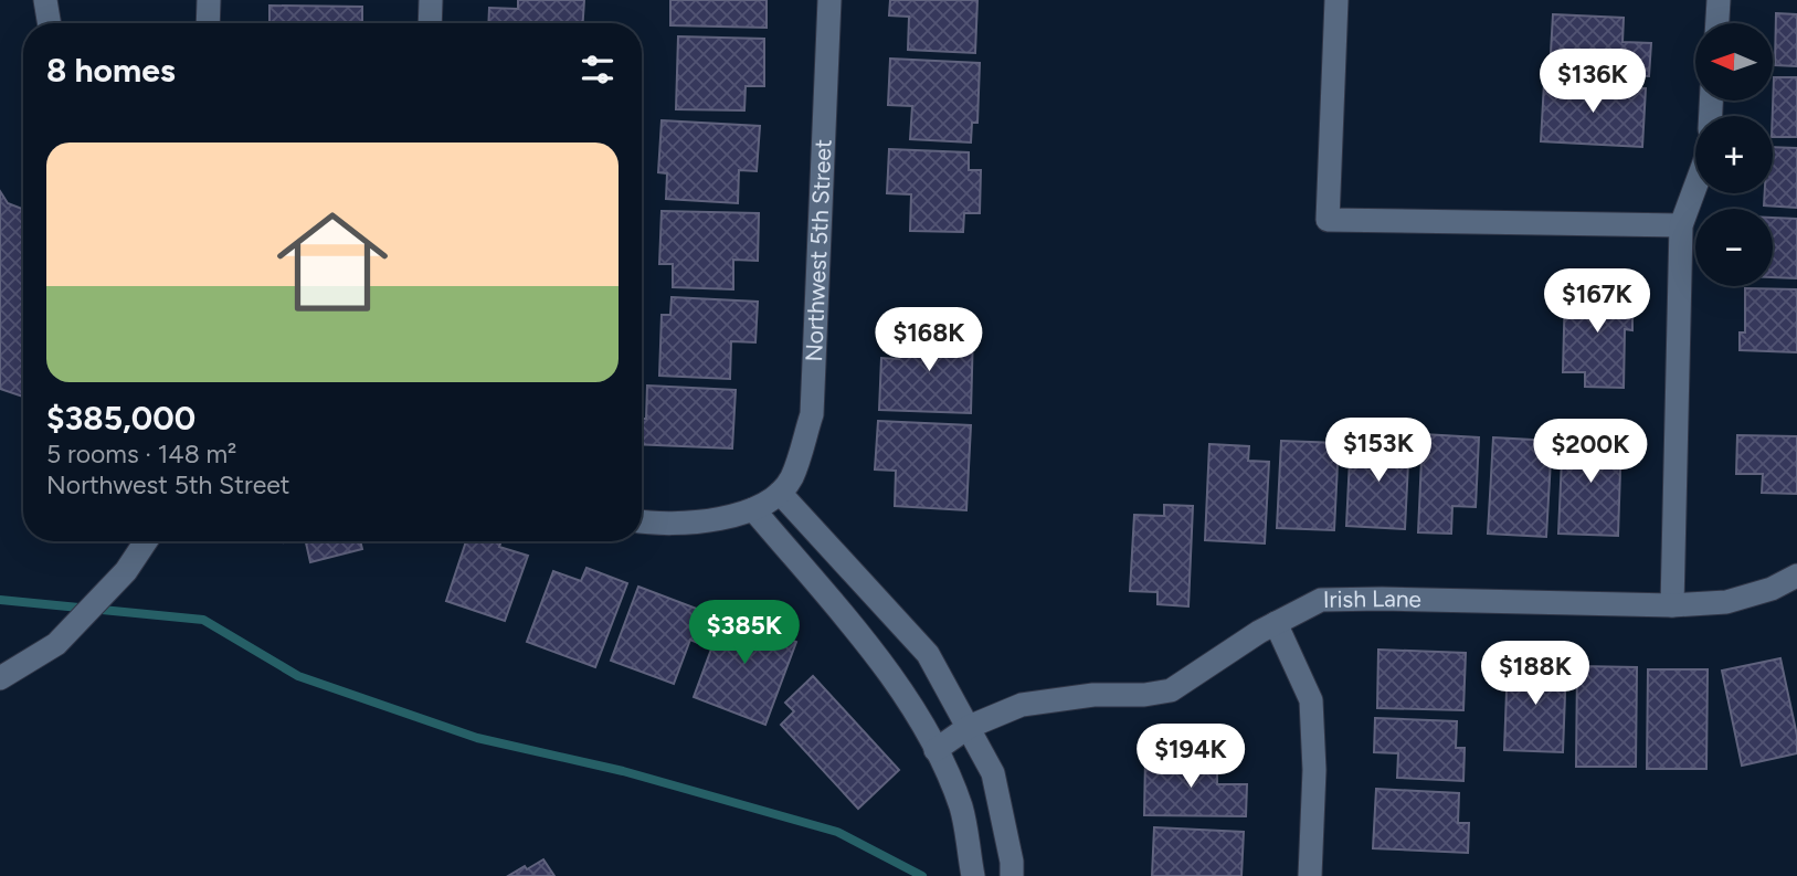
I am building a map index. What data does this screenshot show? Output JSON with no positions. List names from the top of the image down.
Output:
{
  "streets": {
    "street": ["Northwest 5th Street", "Irish Lane"]
  },
  "north": "left",
  "page": {
    "map_buttons": ["+", "−"],
    "heading": "8 homes",
    "price": [
      "$136K",
      "$167K",
      "$168K",
      "$153K",
      "$200K",
      "$385K",
      "$188K",
      "$194K"
    ],
    "list": [
      {
        "name": "$385,000",
        "note": "5 rooms · 148 m² · Northwest 5th Street"
      }
    ]
  }
}
